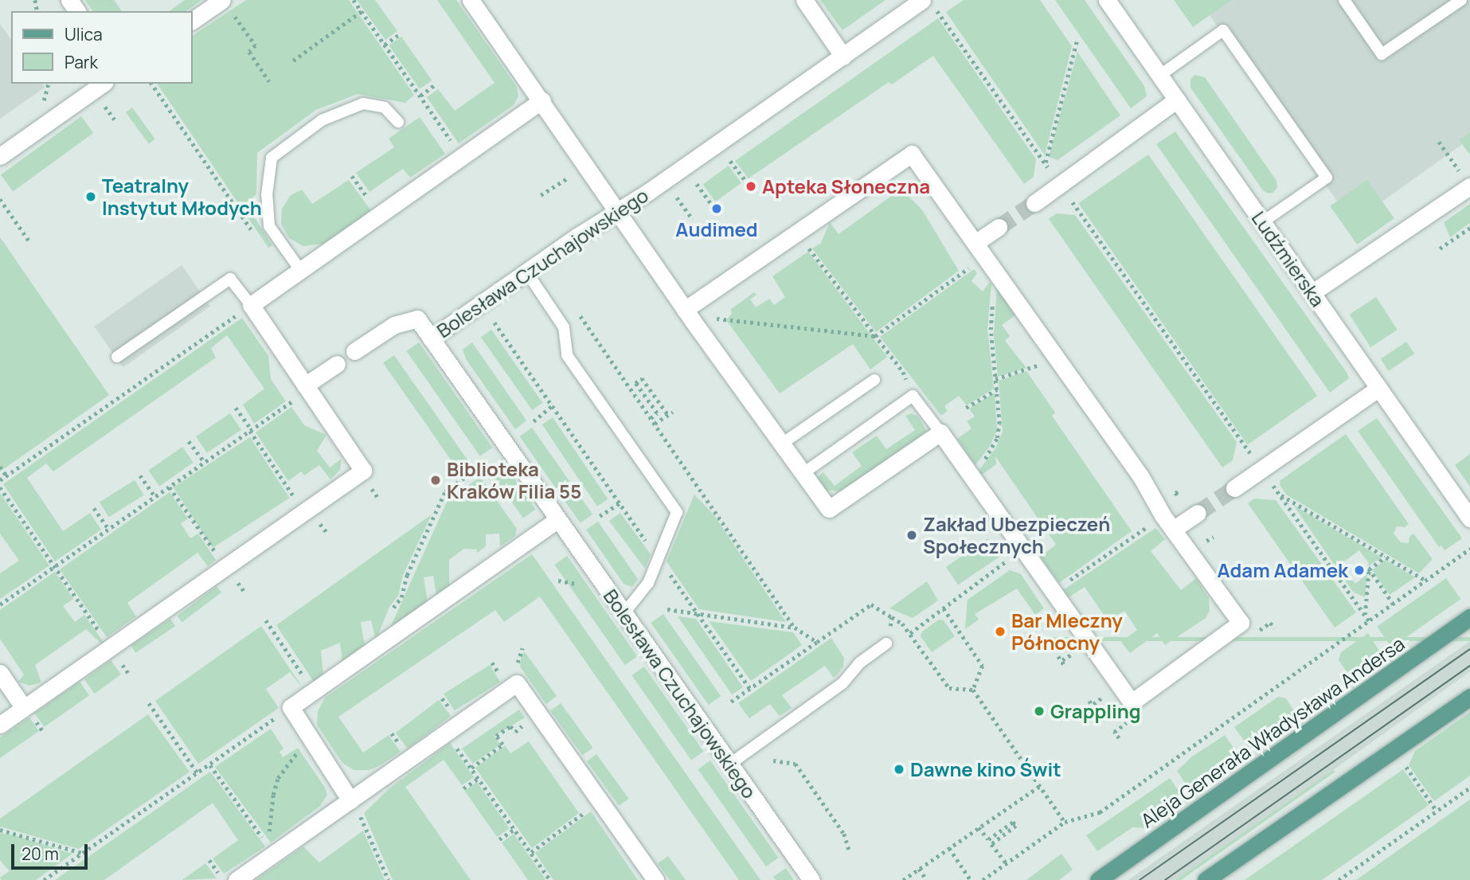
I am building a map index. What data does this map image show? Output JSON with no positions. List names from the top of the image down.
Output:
{
  "streets": {
    "main road": ["Aleja Generała Władysława Andersa"],
    "street": ["Ludźmierska", "Bolesława Czuchajowskiego"]
  },
  "places": [
    "Apteka Słoneczna",
    "Teatralny Instytut Młodych",
    "Audimed",
    "Biblioteka Kraków Filia 55",
    "Zakład Ubezpieczeń Społecznych",
    "Adam Adamek",
    "Bar Mleczny Północny",
    "Grappling",
    "Dawne kino Świt"
  ],
  "legend": ["Ulica", "Park"],
  "scale_bar": "20 m"
}
